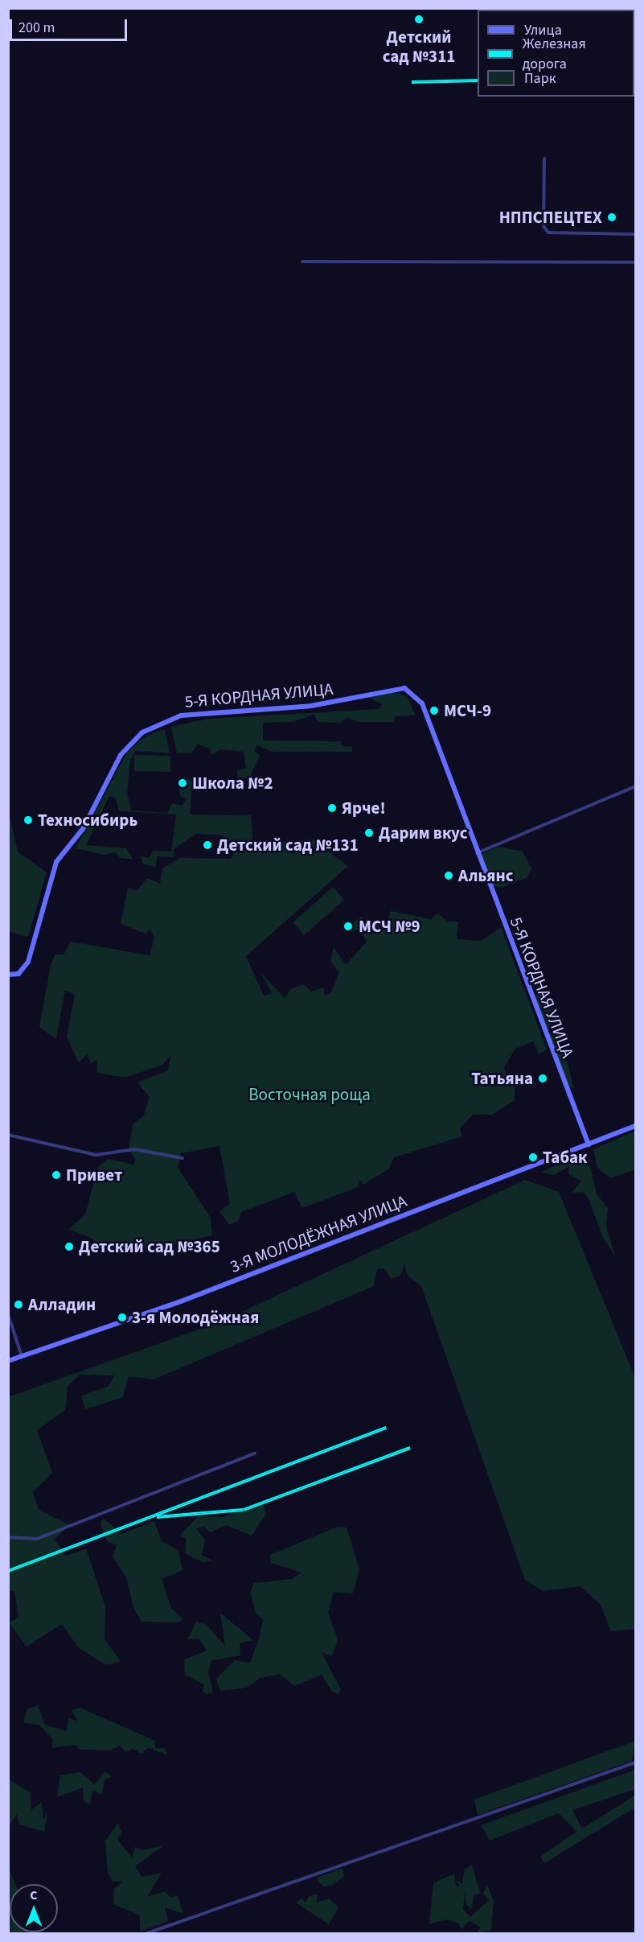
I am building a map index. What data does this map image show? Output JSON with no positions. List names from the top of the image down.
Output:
{
  "streets": {
    "main road": ["5-Я КОРДНАЯ УЛИЦА", "3-Я МОЛОДЁЖНАЯ УЛИЦА"]
  },
  "crossings": [
    ["5-Я КОРДНАЯ УЛИЦА", "3-Я МОЛОДЁЖНАЯ УЛИЦА"]
  ],
  "parks": ["Восточная роща"],
  "places": [
    "Детский сад №311",
    "НППСПЕЦТЕХ",
    "МСЧ-9",
    "Школа №2",
    "Ярче!",
    "Техносибирь",
    "Дарим вкус",
    "Детский сад №131",
    "Альянс",
    "МСЧ №9",
    "Татьяна",
    "Табак",
    "Привет",
    "Детский сад №365",
    "Алладин",
    "3-я Молодёжная"
  ],
  "legend": ["Улица", "Железная дорога", "Парк"],
  "scale_bar": "200 m",
  "north": "top"
}
